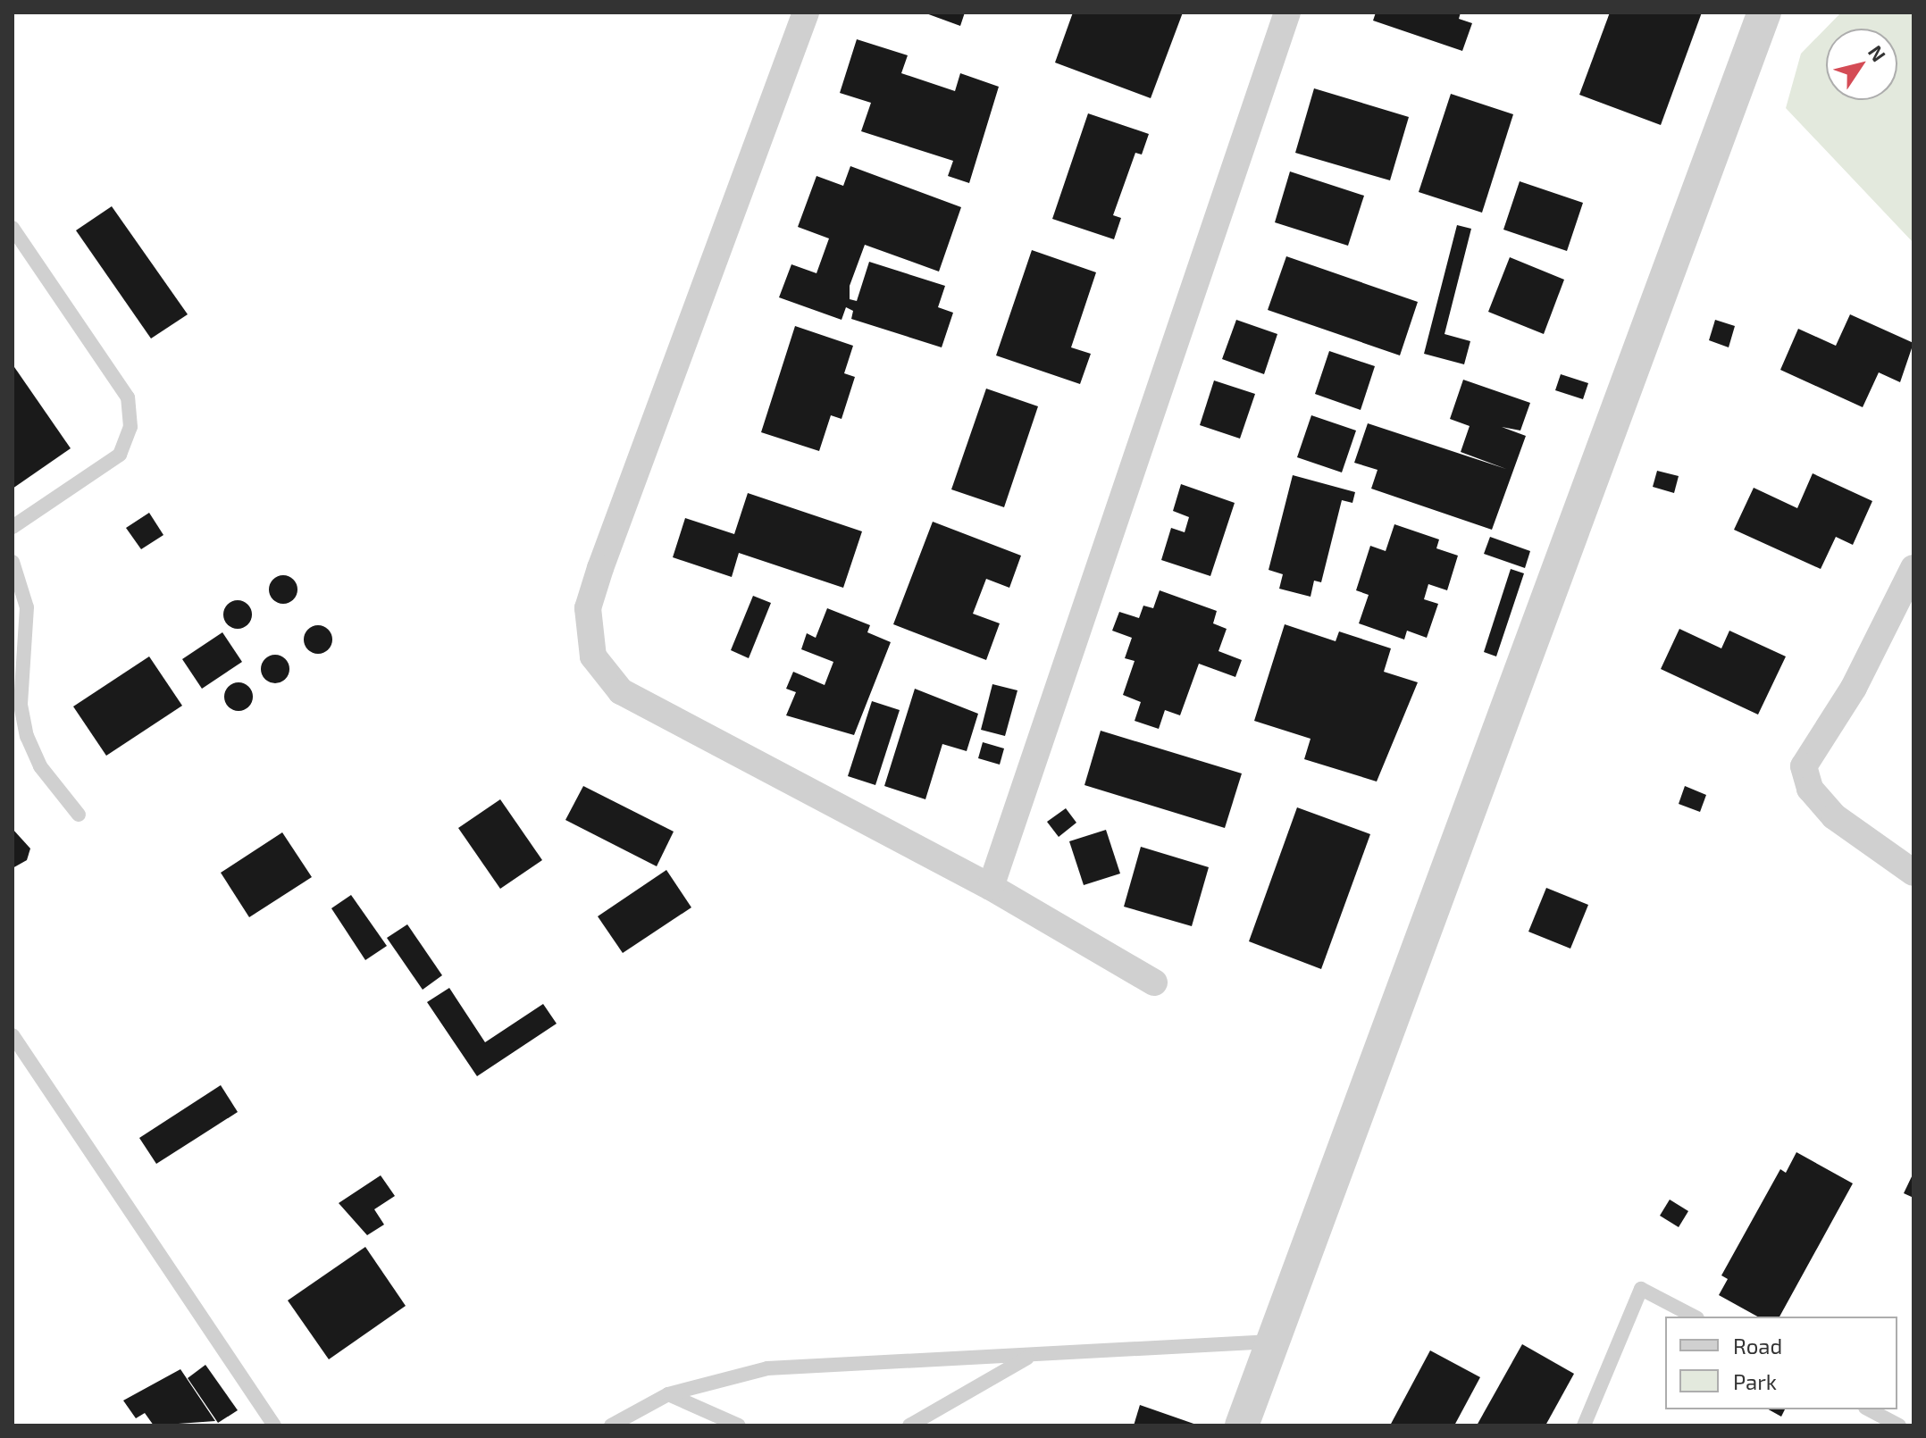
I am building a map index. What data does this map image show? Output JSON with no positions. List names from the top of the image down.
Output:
{
  "legend": ["Road", "Park"],
  "north": "top right"
}
